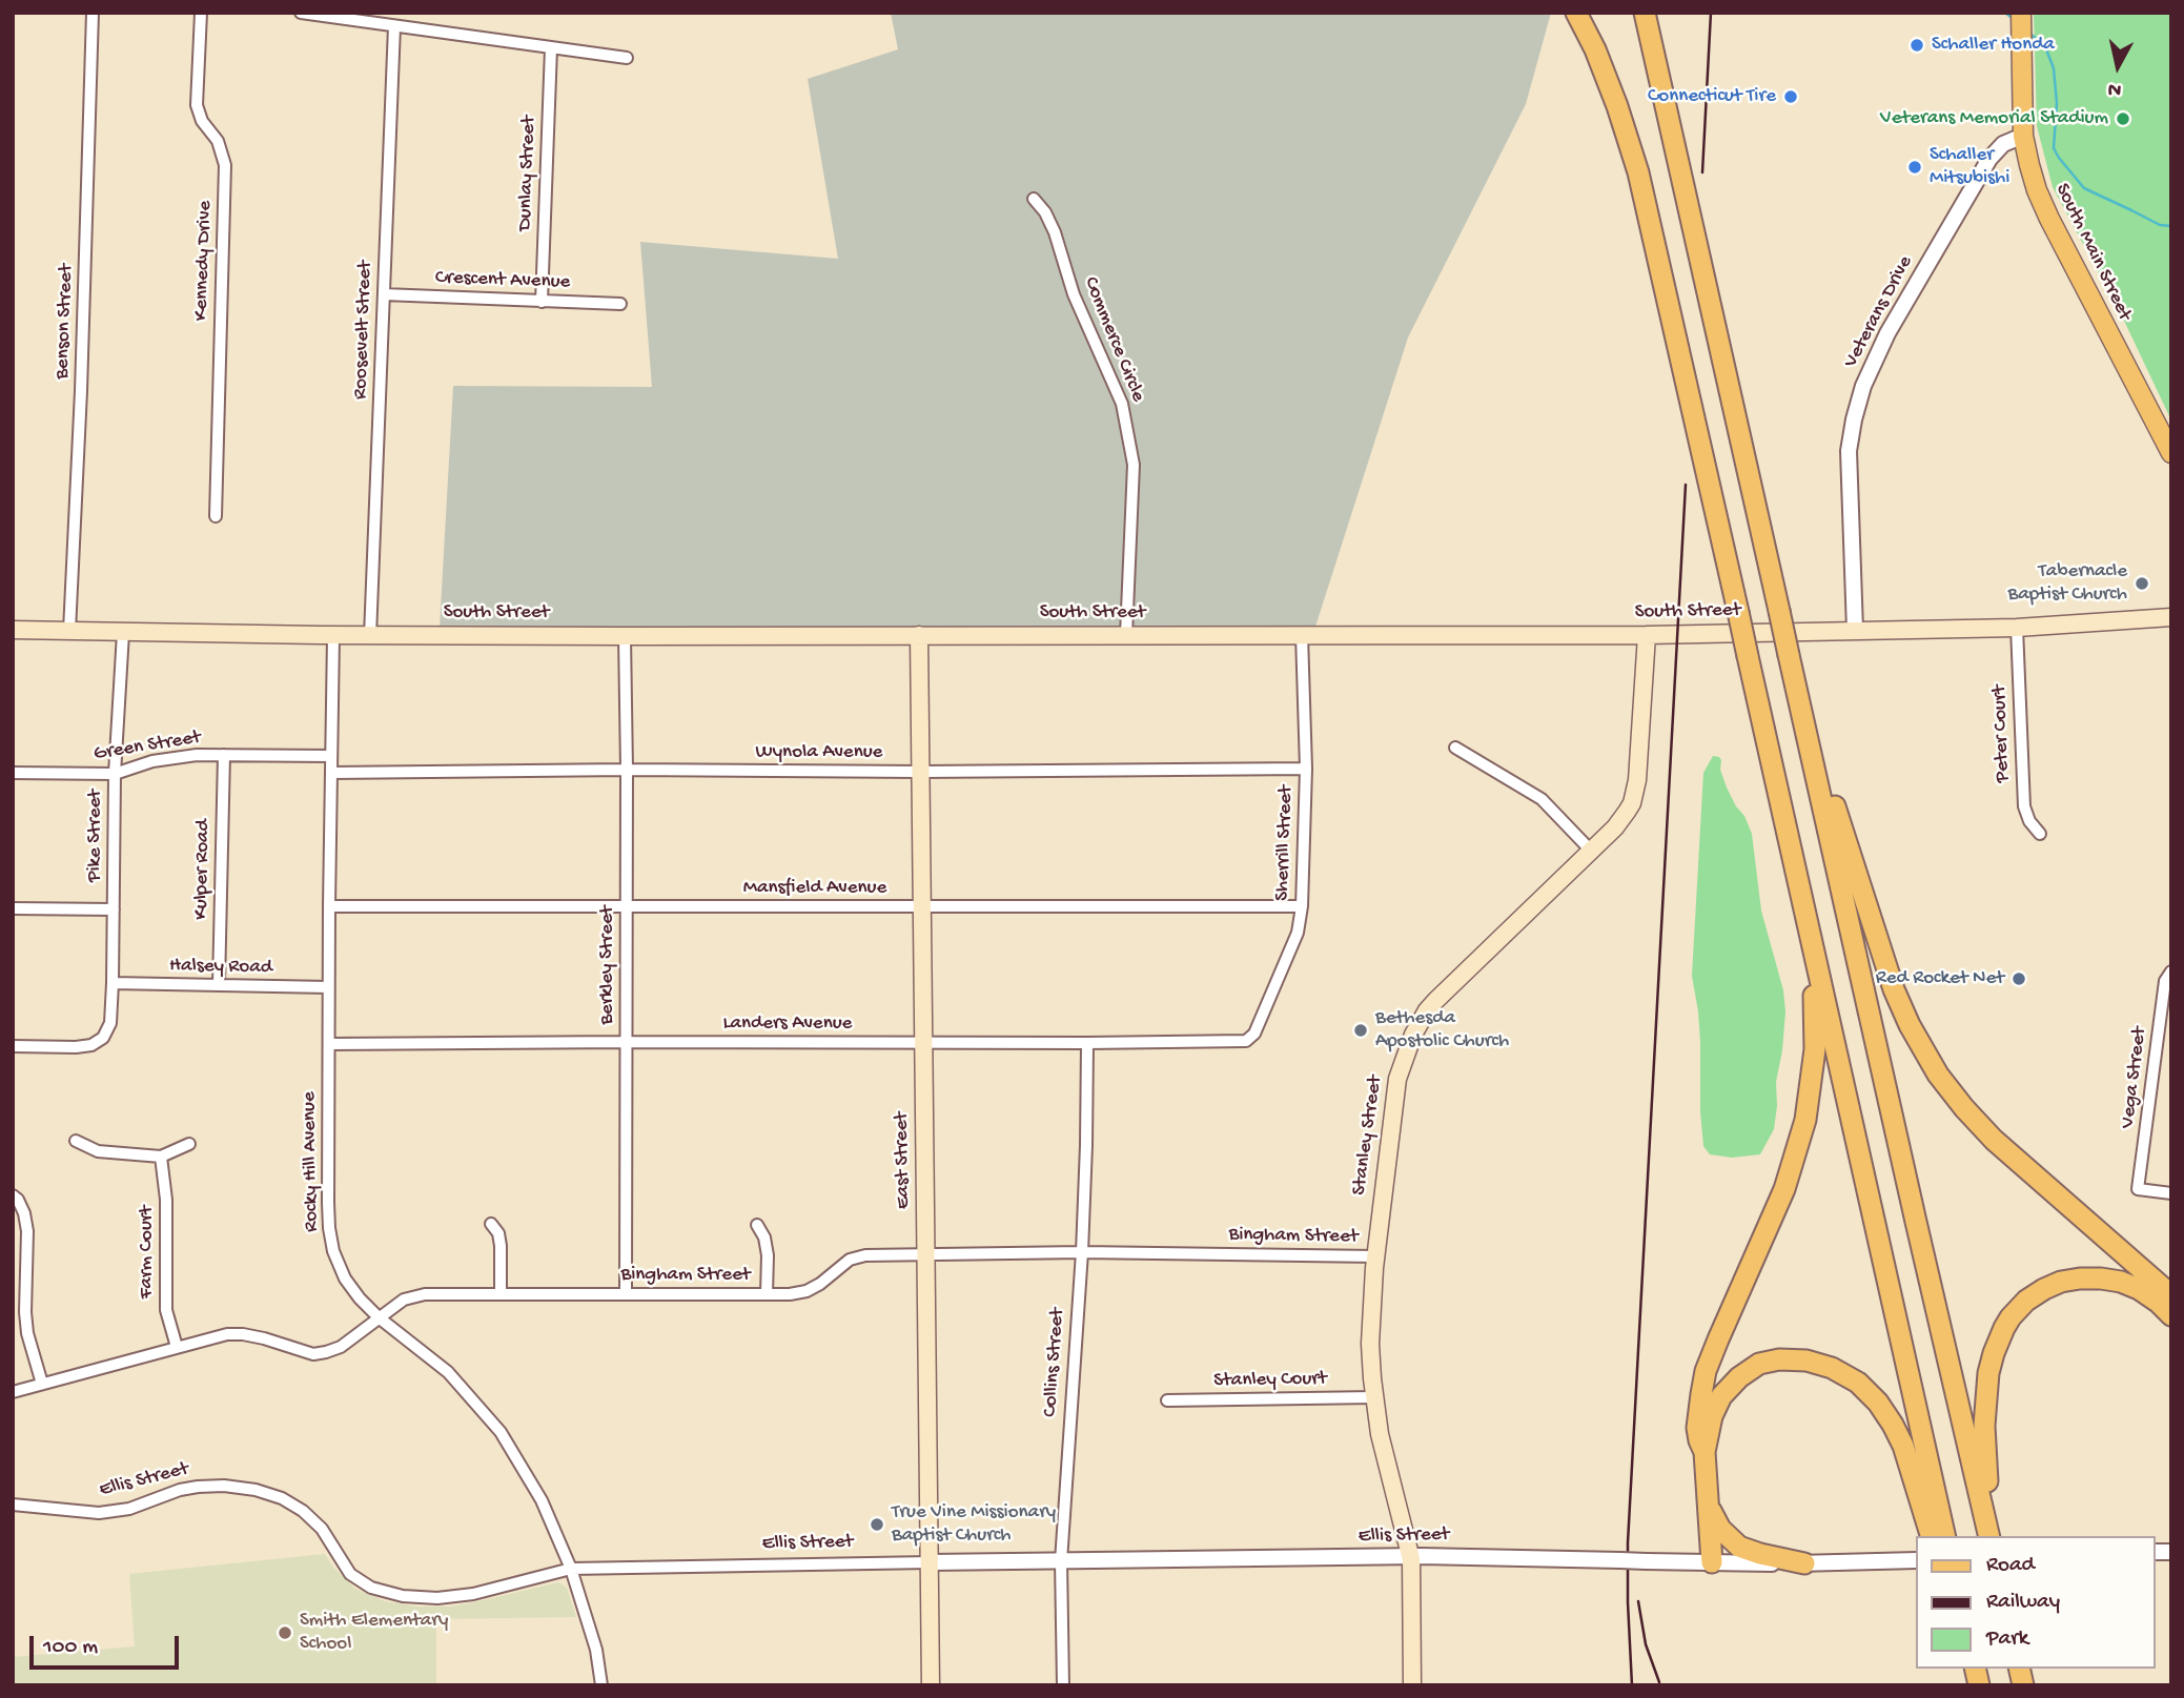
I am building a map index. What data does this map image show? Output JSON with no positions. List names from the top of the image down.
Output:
{
  "streets": {
    "main road": [
      "South Main Street",
      "South Street",
      "Stanley Street",
      "East Street"
    ],
    "street": [
      "Dunlay Street",
      "Kennedy Drive",
      "Crescent Avenue",
      "Veterans Drive",
      "Benson Street",
      "Roosevelt Street",
      "Commerce Circle",
      "Peter Court",
      "Green Street",
      "Wynola Avenue",
      "Pike Street",
      "Sherrill Street",
      "Kulper Road",
      "Mansfield Avenue",
      "Berkley Street",
      "Halsey Road",
      "Landers Avenue",
      "Vega Street",
      "Rocky Hill Avenue",
      "Bingham Street",
      "Farm Court",
      "Collins Street",
      "Stanley Court",
      "Ellis Street"
    ]
  },
  "crossings": [
    ["Dunlay Street", "Crescent Avenue"],
    ["South Main Street", "Veterans Drive"],
    ["Crescent Avenue", "Roosevelt Street"],
    ["Veterans Drive", "South Street"],
    ["Benson Street", "South Street"],
    ["Roosevelt Street", "South Street"],
    ["Commerce Circle", "South Street"],
    ["South Street", "Peter Court"],
    ["South Street", "Pike Street"],
    ["South Street", "Sherrill Street"],
    ["South Street", "Berkley Street"],
    ["South Street", "Stanley Street"],
    ["South Street", "East Street"],
    ["South Street", "Rocky Hill Avenue"],
    ["Green Street", "Pike Street"],
    ["Green Street", "Kulper Road"],
    ["Green Street", "Rocky Hill Avenue"],
    ["Wynola Avenue", "Sherrill Street"],
    ["Wynola Avenue", "Berkley Street"],
    ["Wynola Avenue", "East Street"],
    ["Wynola Avenue", "Rocky Hill Avenue"],
    ["Pike Street", "Halsey Road"],
    ["Sherrill Street", "Mansfield Avenue"],
    ["Sherrill Street", "Landers Avenue"],
    ["Kulper Road", "Halsey Road"],
    ["Mansfield Avenue", "Berkley Street"],
    ["Mansfield Avenue", "East Street"],
    ["Mansfield Avenue", "Rocky Hill Avenue"],
    ["Berkley Street", "Landers Avenue"],
    ["Berkley Street", "Bingham Street"],
    ["Halsey Road", "Rocky Hill Avenue"],
    ["Landers Avenue", "East Street"],
    ["Landers Avenue", "Rocky Hill Avenue"],
    ["Landers Avenue", "Collins Street"],
    ["Stanley Street", "Bingham Street"],
    ["Stanley Street", "Stanley Court"],
    ["Stanley Street", "Ellis Street"],
    ["East Street", "Bingham Street"],
    ["East Street", "Ellis Street"],
    ["Rocky Hill Avenue", "Bingham Street"],
    ["Rocky Hill Avenue", "Ellis Street"],
    ["Bingham Street", "Farm Court"],
    ["Bingham Street", "Collins Street"],
    ["Collins Street", "Ellis Street"]
  ],
  "places": [
    "Schaller Honda",
    "Connecticut Tire",
    "Veterans Memorial Stadium",
    "Schaller Mitsubishi",
    "Tabernacle Baptist Church",
    "Red Rocket Net",
    "Bethesda Apostolic Church",
    "True Vine Missionary Baptist Church",
    "Smith Elementary School"
  ],
  "legend": ["Road", "Railway", "Park"],
  "scale_bar": "100 m",
  "north": "bottom"
}
